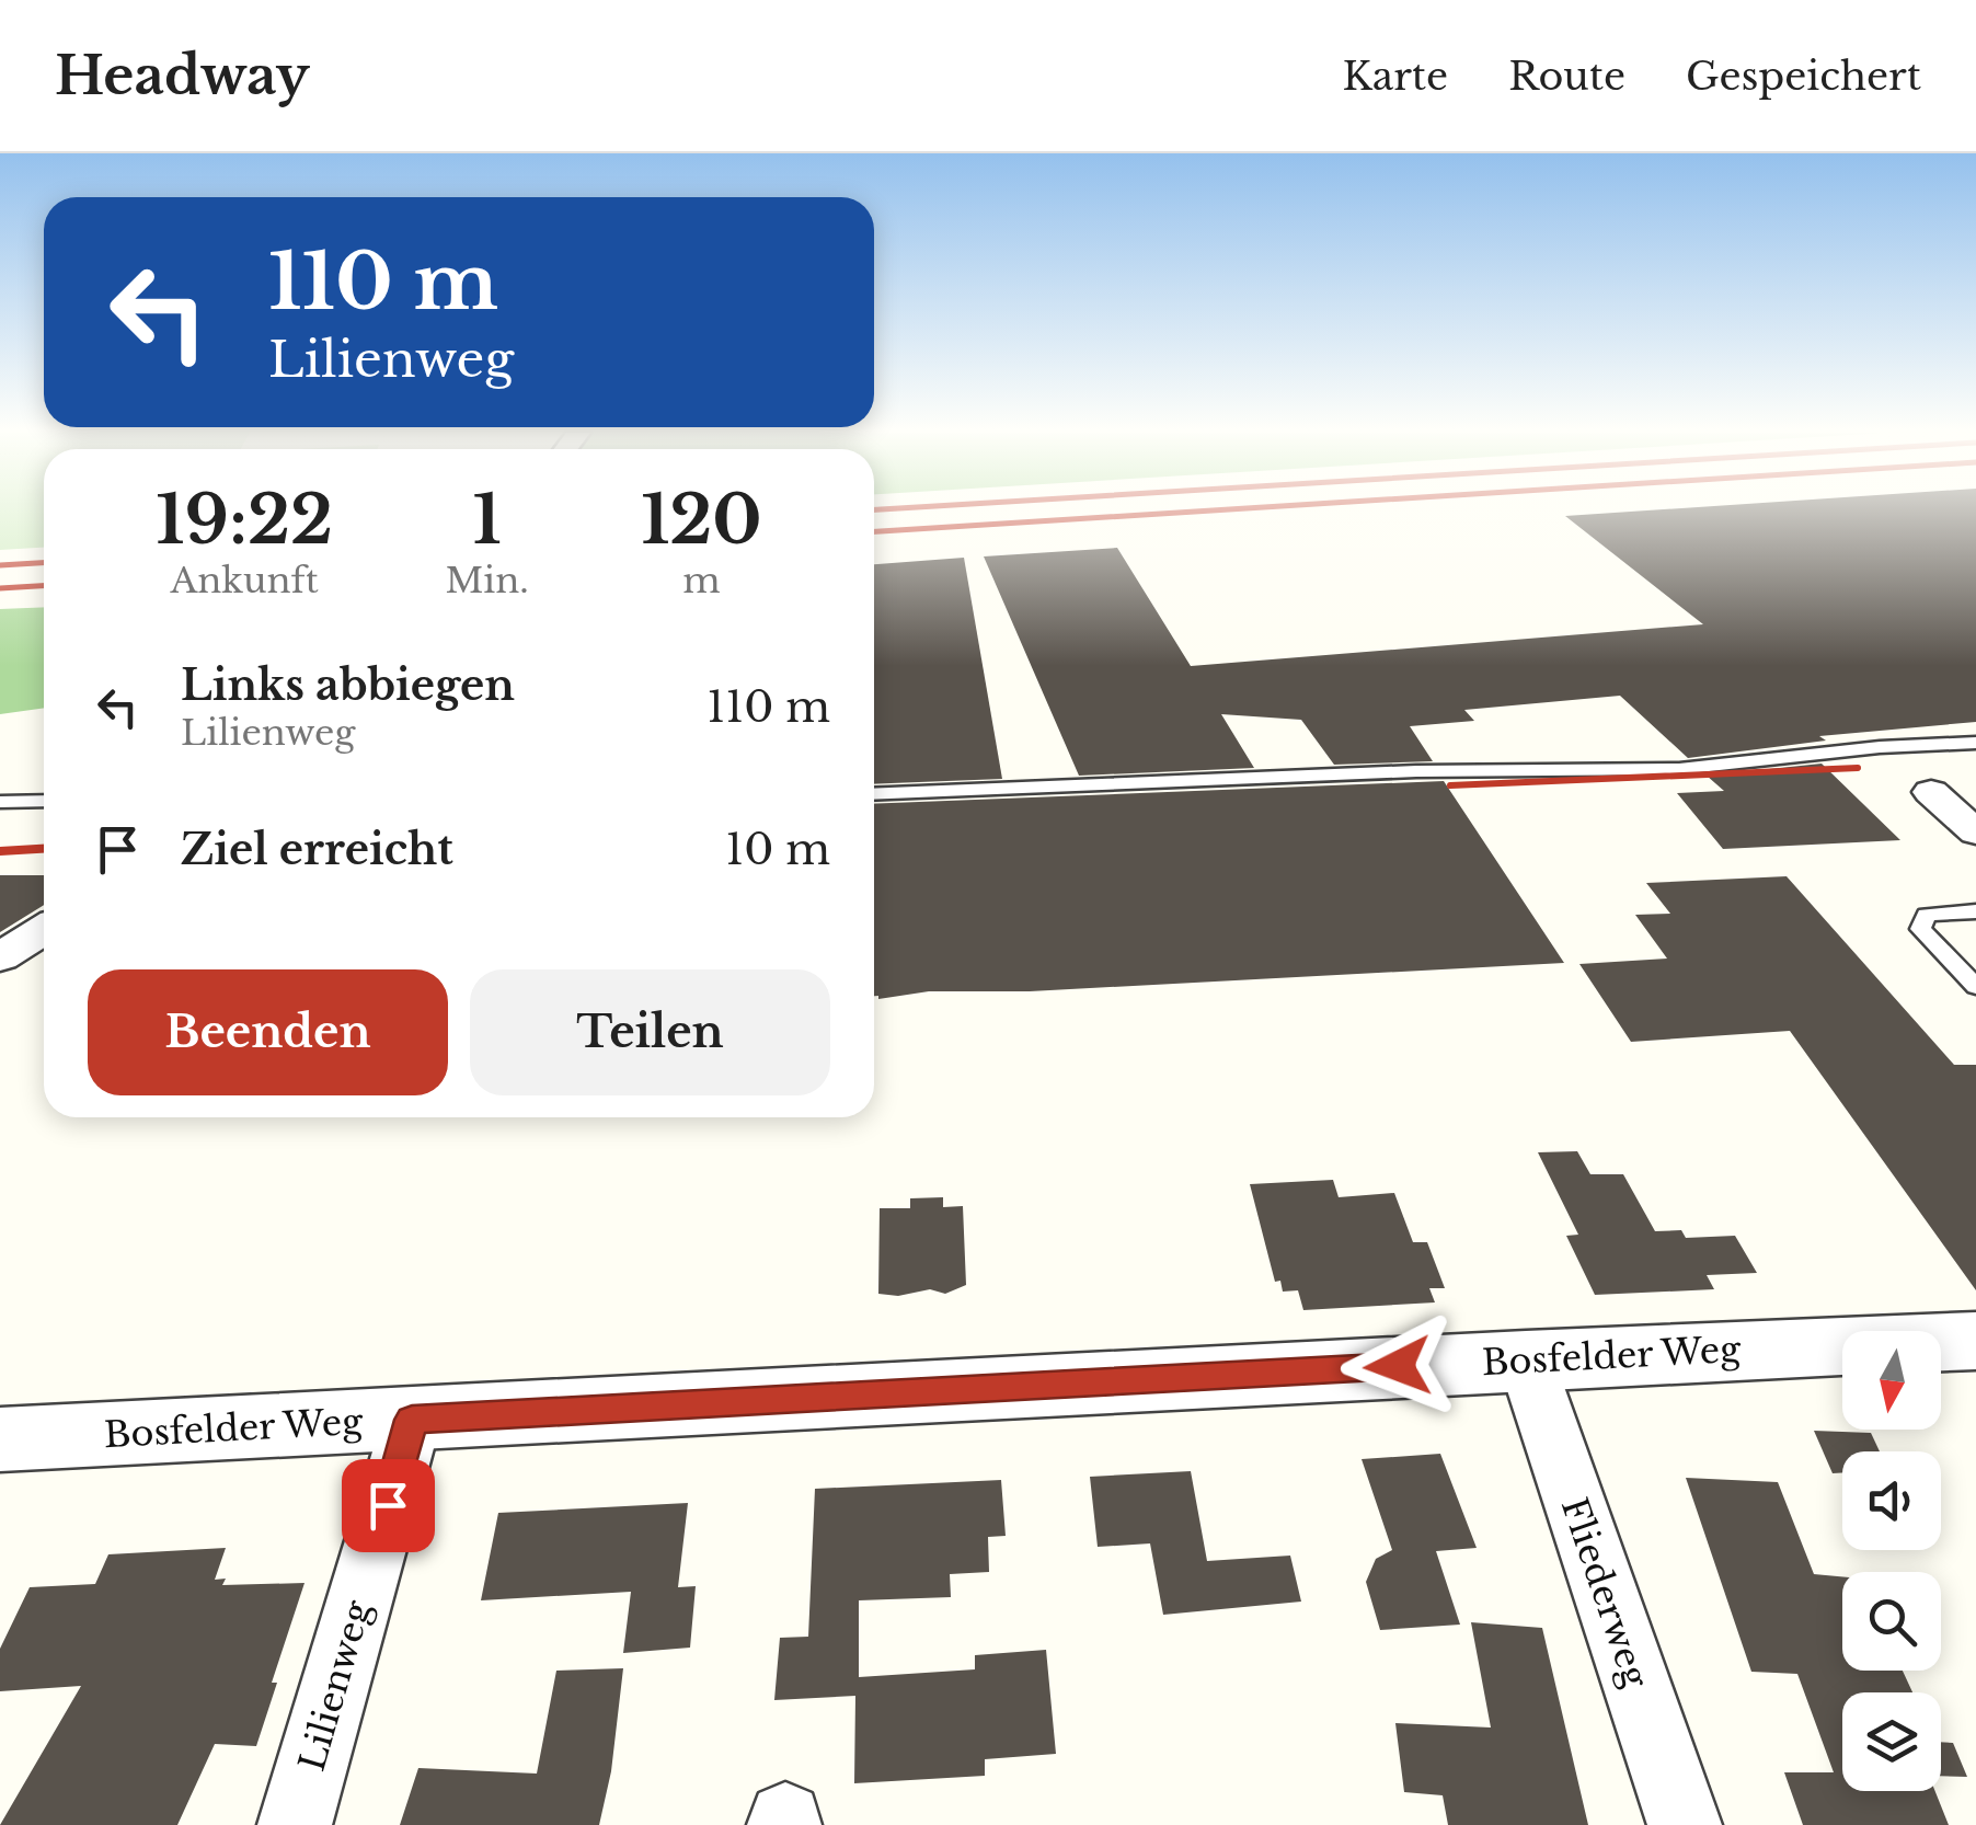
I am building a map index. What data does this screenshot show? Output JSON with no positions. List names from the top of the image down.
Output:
{
  "streets": {
    "street": ["Bosfelder Weg", "Fliederweg", "Lilienweg"]
  },
  "crossings": [
    ["Bosfelder Weg", "Fliederweg"],
    ["Bosfelder Weg", "Lilienweg"]
  ],
  "north": "bottom",
  "page": {
    "header": "Headway",
    "nav": ["Karte", "Route", "Gespeichert"],
    "turn": ["110 m", "Lilienweg"],
    "eta": [
      "19:22",
      "Ankunft",
      "1",
      "Min.",
      "120",
      "m"
    ],
    "list": [
      {
        "name": "Links abbiegen",
        "note": "Lilienweg",
        "value": "110 m"
      },
      {
        "name": "Ziel erreicht",
        "value": "10 m"
      }
    ],
    "buttons": ["Beenden", "Teilen"]
  }
}
